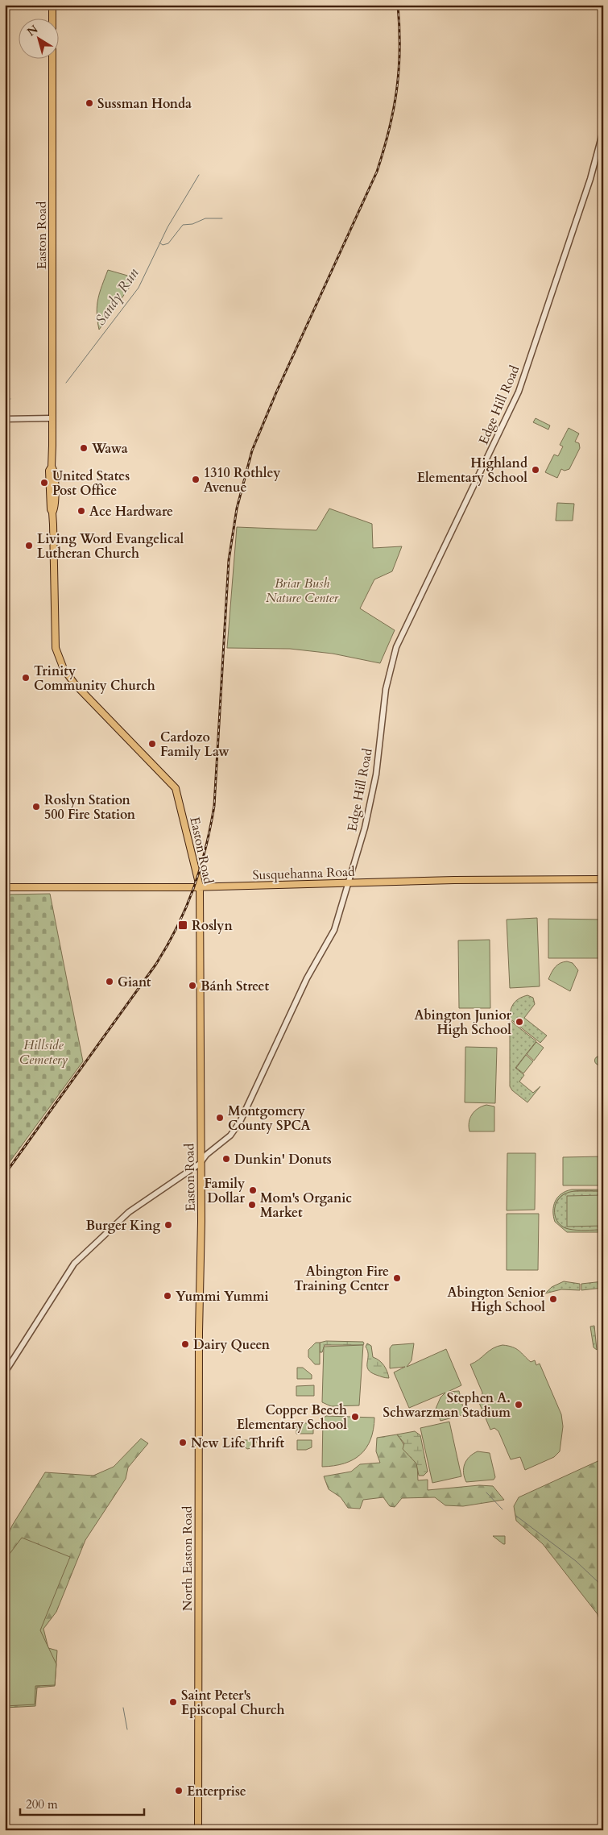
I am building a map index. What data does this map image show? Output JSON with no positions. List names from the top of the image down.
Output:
{
  "streets": {
    "main road": ["Easton Road", "Susquehanna Road", "North Easton Road"],
    "street": ["Edge Hill Road"]
  },
  "crossings": [
    ["Easton Road", "Edge Hill Road"],
    ["Easton Road", "Susquehanna Road"],
    ["Easton Road", "North Easton Road"],
    ["Edge Hill Road", "Susquehanna Road"]
  ],
  "water": ["Sandy Run"],
  "parks": ["Briar Bush Nature Center", "Hillside Cemetery"],
  "places": {
    "other": [
      "Sussman Honda",
      "Wawa",
      "Highland Elementary School",
      "1310 Rothley Avenue",
      "United States Post Office",
      "Ace Hardware",
      "Living Word Evangelical Lutheran Church",
      "Trinity Community Church",
      "Cardozo Family Law",
      "Roslyn Station 500 Fire Station",
      "Giant",
      "Bánh Street",
      "Abington Junior High School",
      "Montgomery County SPCA",
      "Dunkin' Donuts",
      "Family Dollar",
      "Mom's Organic Market",
      "Burger King",
      "Abington Fire Training Center",
      "Yummi Yummi",
      "Abington Senior High School",
      "Dairy Queen",
      "Stephen A. Schwarzman Stadium",
      "Copper Beech Elementary School",
      "New Life Thrift",
      "Saint Peter's Episcopal Church",
      "Enterprise"
    ],
    "transit": ["Roslyn"]
  },
  "scale_bar": "200 m",
  "north": "top left"
}
